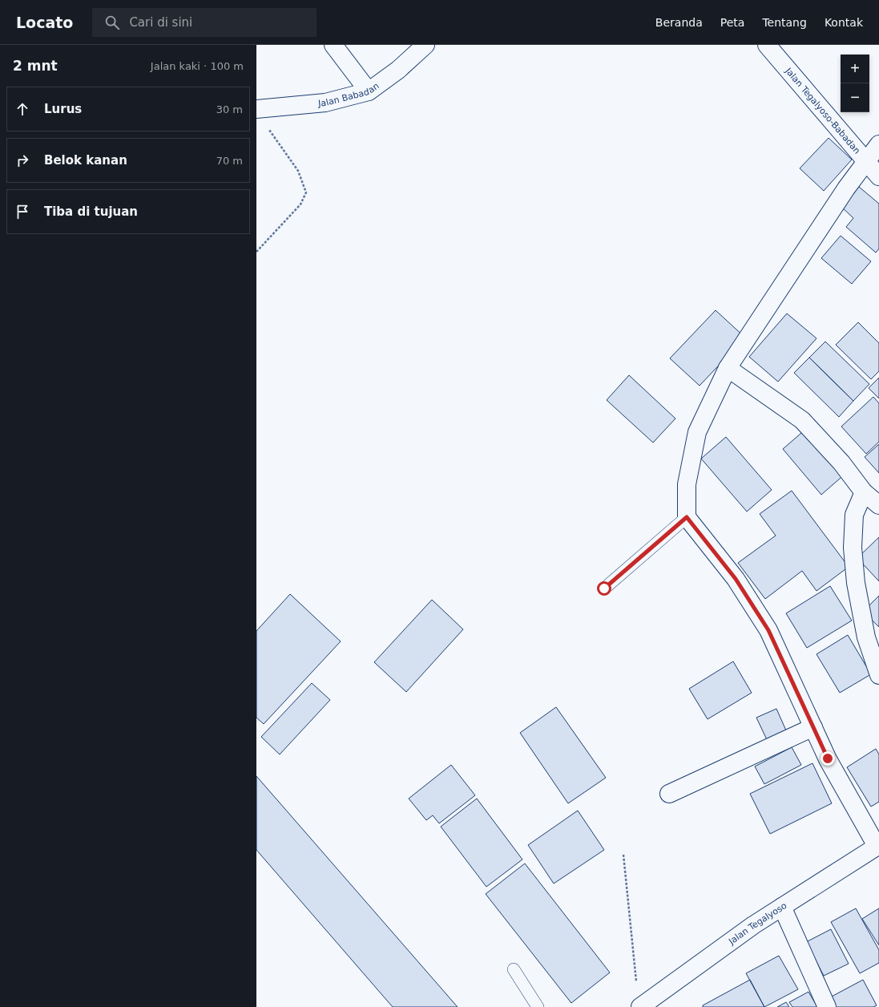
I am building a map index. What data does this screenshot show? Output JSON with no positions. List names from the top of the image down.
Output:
{
  "streets": {
    "street": ["Jalan Babadan", "Jalan Tegalyoso-Babadan", "Jalan Tegalyoso"]
  },
  "page": {
    "header": "Locato",
    "search": "Cari di sini",
    "nav": [
      "Beranda",
      "Peta",
      "Tentang",
      "Kontak"
    ],
    "heading": ["2 mnt", "Jalan kaki · 100 m"],
    "map_buttons": ["+", "−"],
    "list": [
      ["Lurus", "30 m"],
      ["Belok kanan", "70 m"],
      "Tiba di tujuan"
    ]
  }
}
